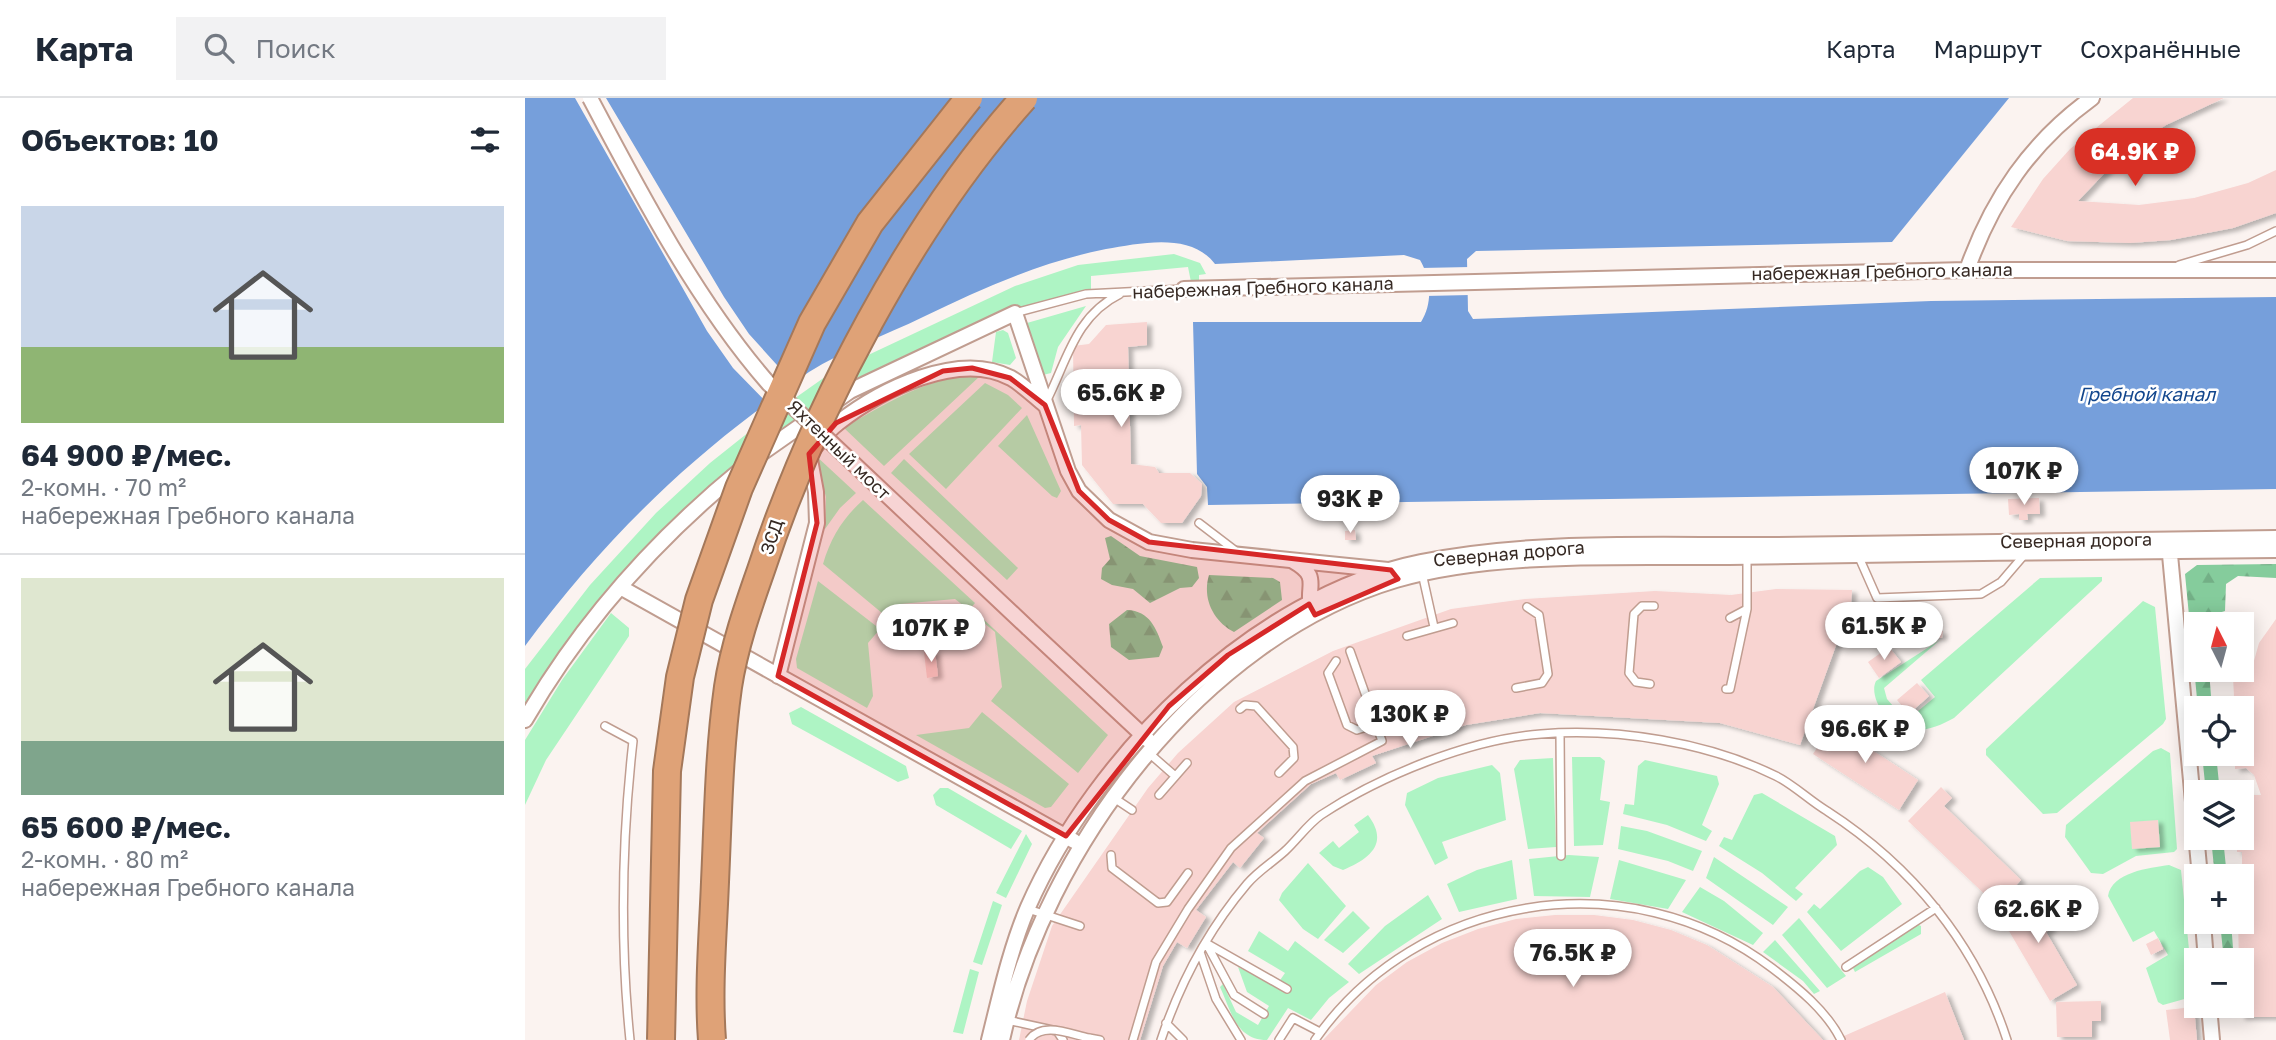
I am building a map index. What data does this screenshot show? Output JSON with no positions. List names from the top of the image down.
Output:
{
  "streets": {
    "highway": ["ЗСД"],
    "street": ["набережная Гребного канала", "Яхтенный мост", "Северная дорога"]
  },
  "crossings": [
    ["Яхтенный мост", "Северная дорога"]
  ],
  "water": ["Гребной канал"],
  "north": "top",
  "page": {
    "header": "Карта",
    "search": "Поиск",
    "nav": ["Карта", "Маршрут", "Сохранённые"],
    "heading": "Объектов: 10",
    "price": [
      "64.9K ₽",
      "65.6K ₽",
      "107K ₽",
      "93K ₽",
      "61.5K ₽",
      "107K ₽",
      "130K ₽",
      "96.6K ₽",
      "62.6K ₽",
      "76.5K ₽"
    ],
    "list": [
      {
        "name": "64 900 ₽/мес.",
        "note": "2-комн. · 70 m² · набережная Гребного канала"
      },
      {
        "name": "65 600 ₽/мес.",
        "note": "2-комн. · 80 m² · набережная Гребного канала"
      }
    ],
    "map_buttons": ["+", "−"]
  }
}
